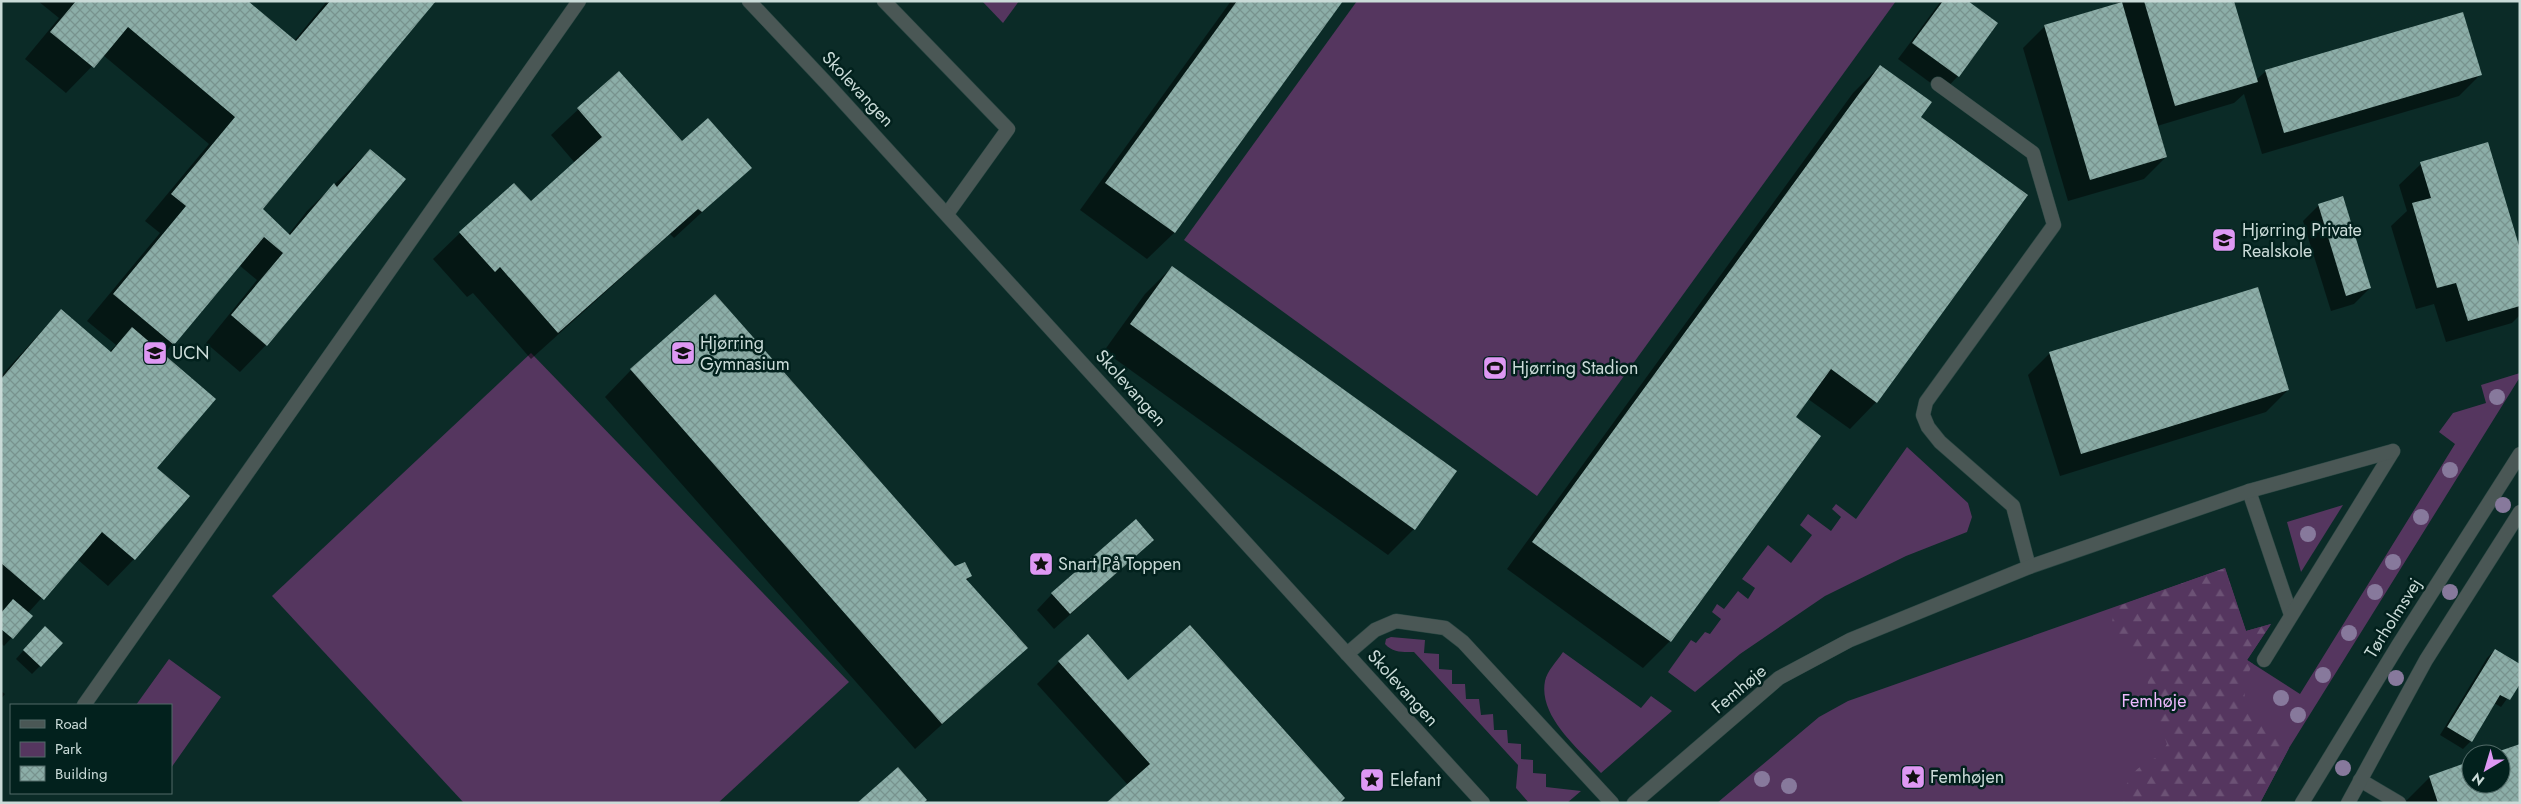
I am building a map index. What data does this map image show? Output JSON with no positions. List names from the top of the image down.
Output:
{
  "streets": {
    "street": ["Skolevangen", "Tørholmsvej", "Femhøje"]
  },
  "parks": ["Femhøje"],
  "places": {
    "school or university": ["Hjørring Private Realskole", "UCN", "Hjørring Gymnasium"],
    "sports": ["Hjørring Stadion"],
    "place": ["Snart På Toppen", "Femhøjen", "Elefant"]
  },
  "legend": ["Road", "Park", "Building"],
  "north": "bottom left"
}
